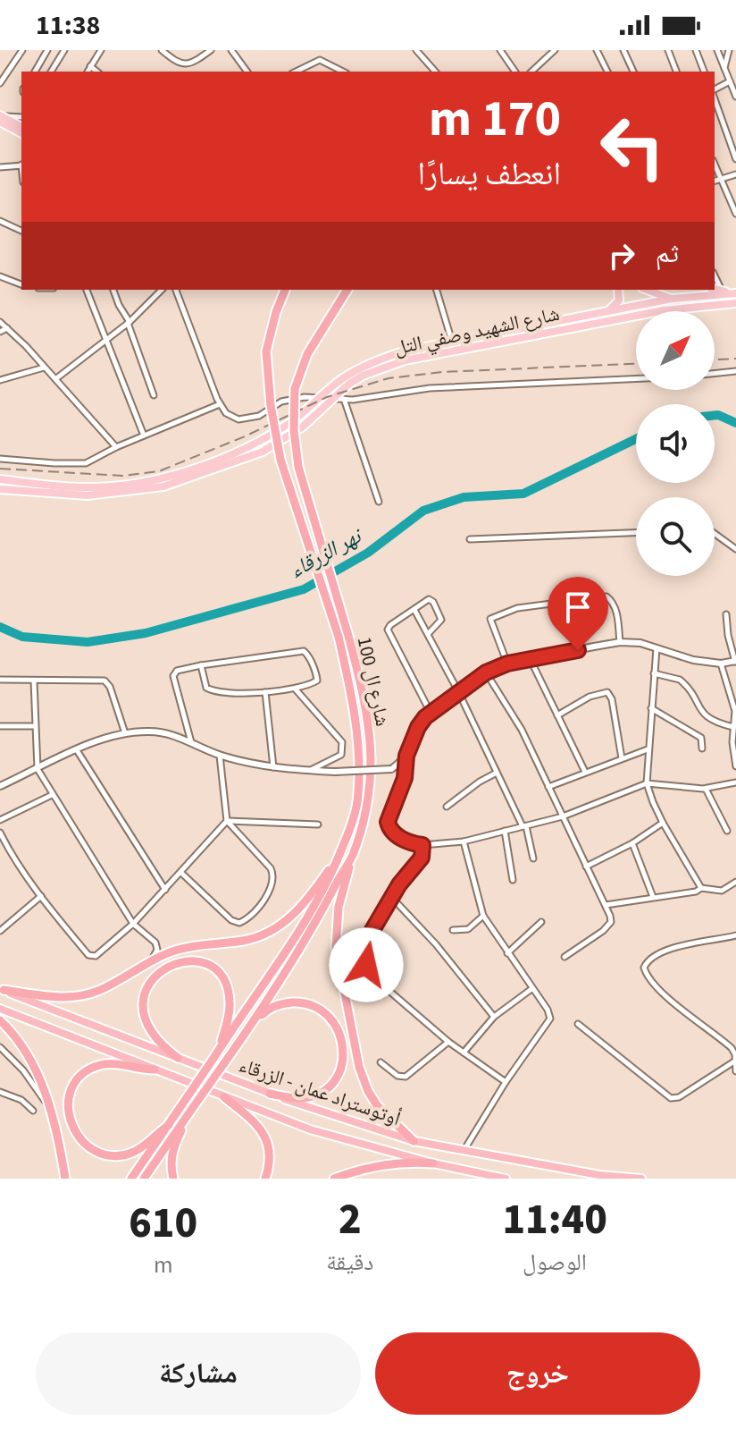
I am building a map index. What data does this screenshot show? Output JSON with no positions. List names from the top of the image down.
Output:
{
  "streets": {
    "highway": ["شارع ال 100", "أوتوستراد عمان - الزرقاء"],
    "main road": ["شارع الشهيد وصفي التل"]
  },
  "water": ["نهر الزرقاء"],
  "north": "top right",
  "page": {
    "status": "11:38",
    "turn": ["170 m", "انعطف يسارًا"],
    "then": "ثم",
    "eta": [
      "11:40",
      "الوصول",
      "2",
      "دقيقة",
      "610",
      "m"
    ],
    "buttons": ["خروج", "مشاركة"]
  }
}
